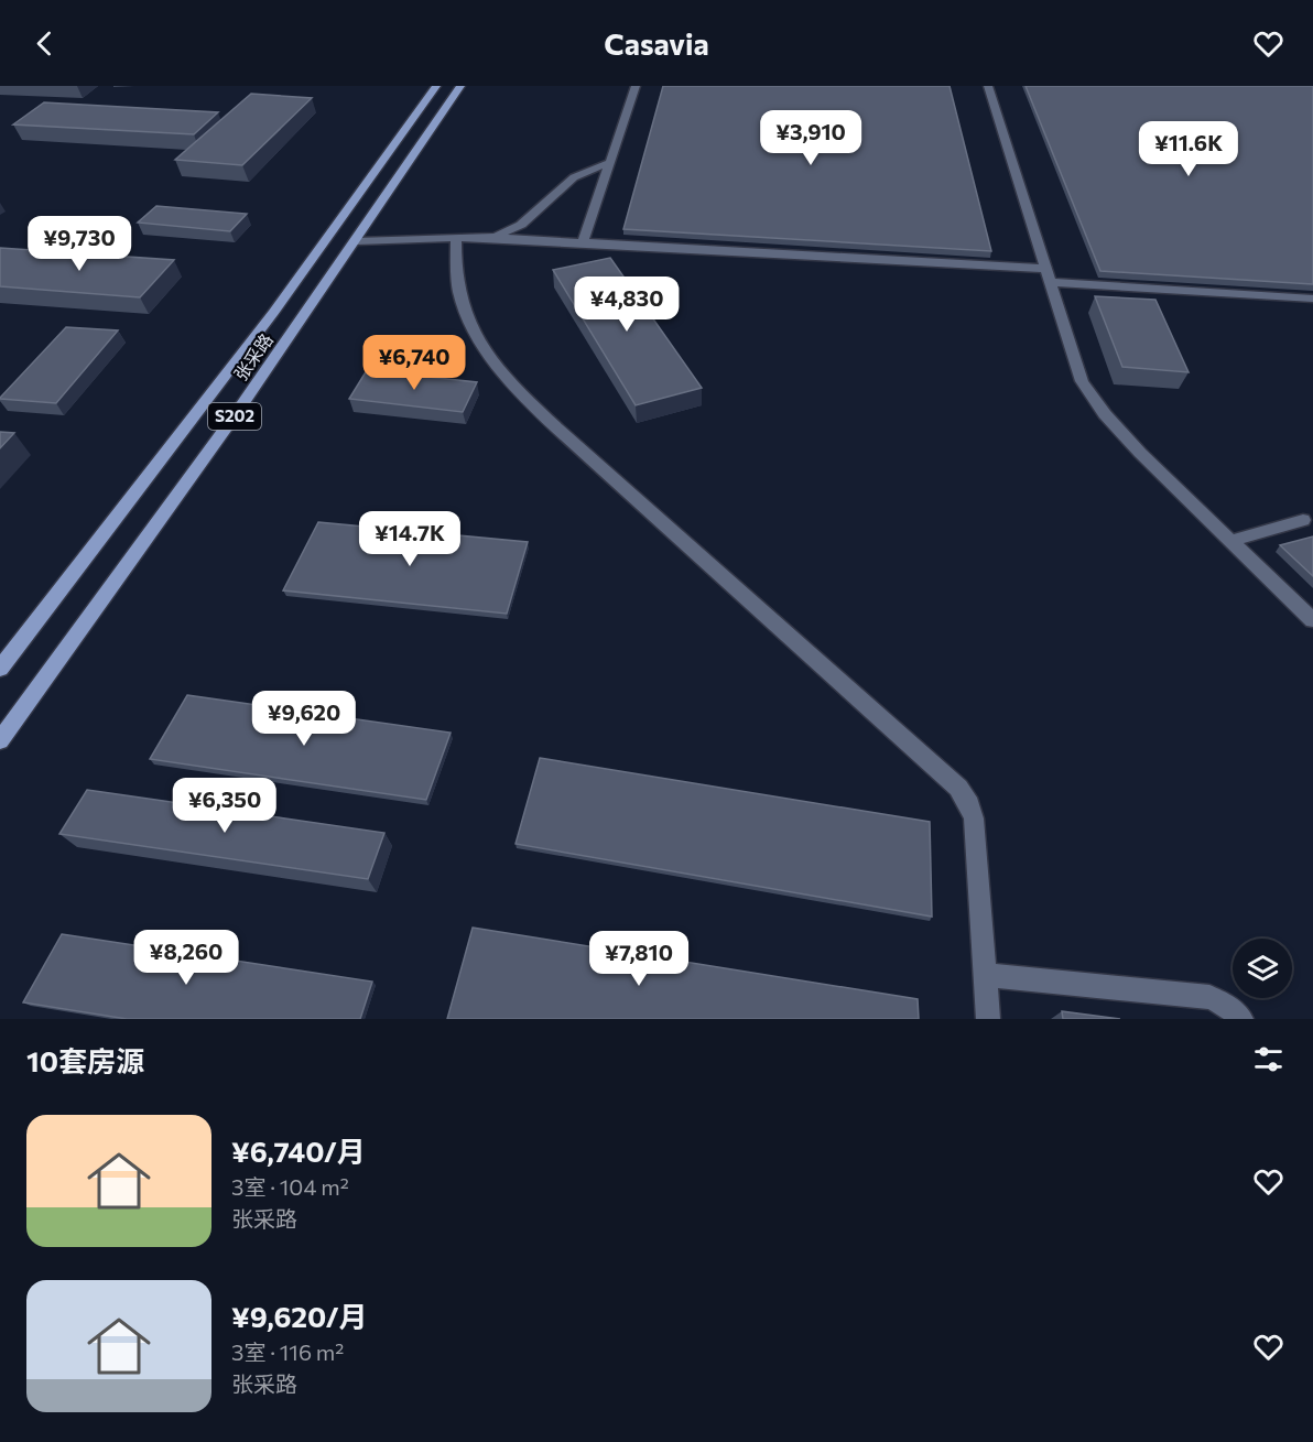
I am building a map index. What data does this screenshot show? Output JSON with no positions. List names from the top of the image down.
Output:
{
  "streets": {
    "main road": ["张采路", "S202"]
  },
  "page": {
    "header": "Casavia",
    "price": [
      "¥3,910",
      "¥11.6K",
      "¥9,730",
      "¥4,830",
      "¥6,740",
      "¥14.7K",
      "¥9,620",
      "¥6,350",
      "¥8,260",
      "¥7,810"
    ],
    "heading": "10套房源",
    "list": [
      {
        "name": "¥6,740/月",
        "note": "3室 · 104 m² · 张采路"
      },
      {
        "name": "¥9,620/月",
        "note": "3室 · 116 m² · 张采路"
      }
    ]
  }
}
